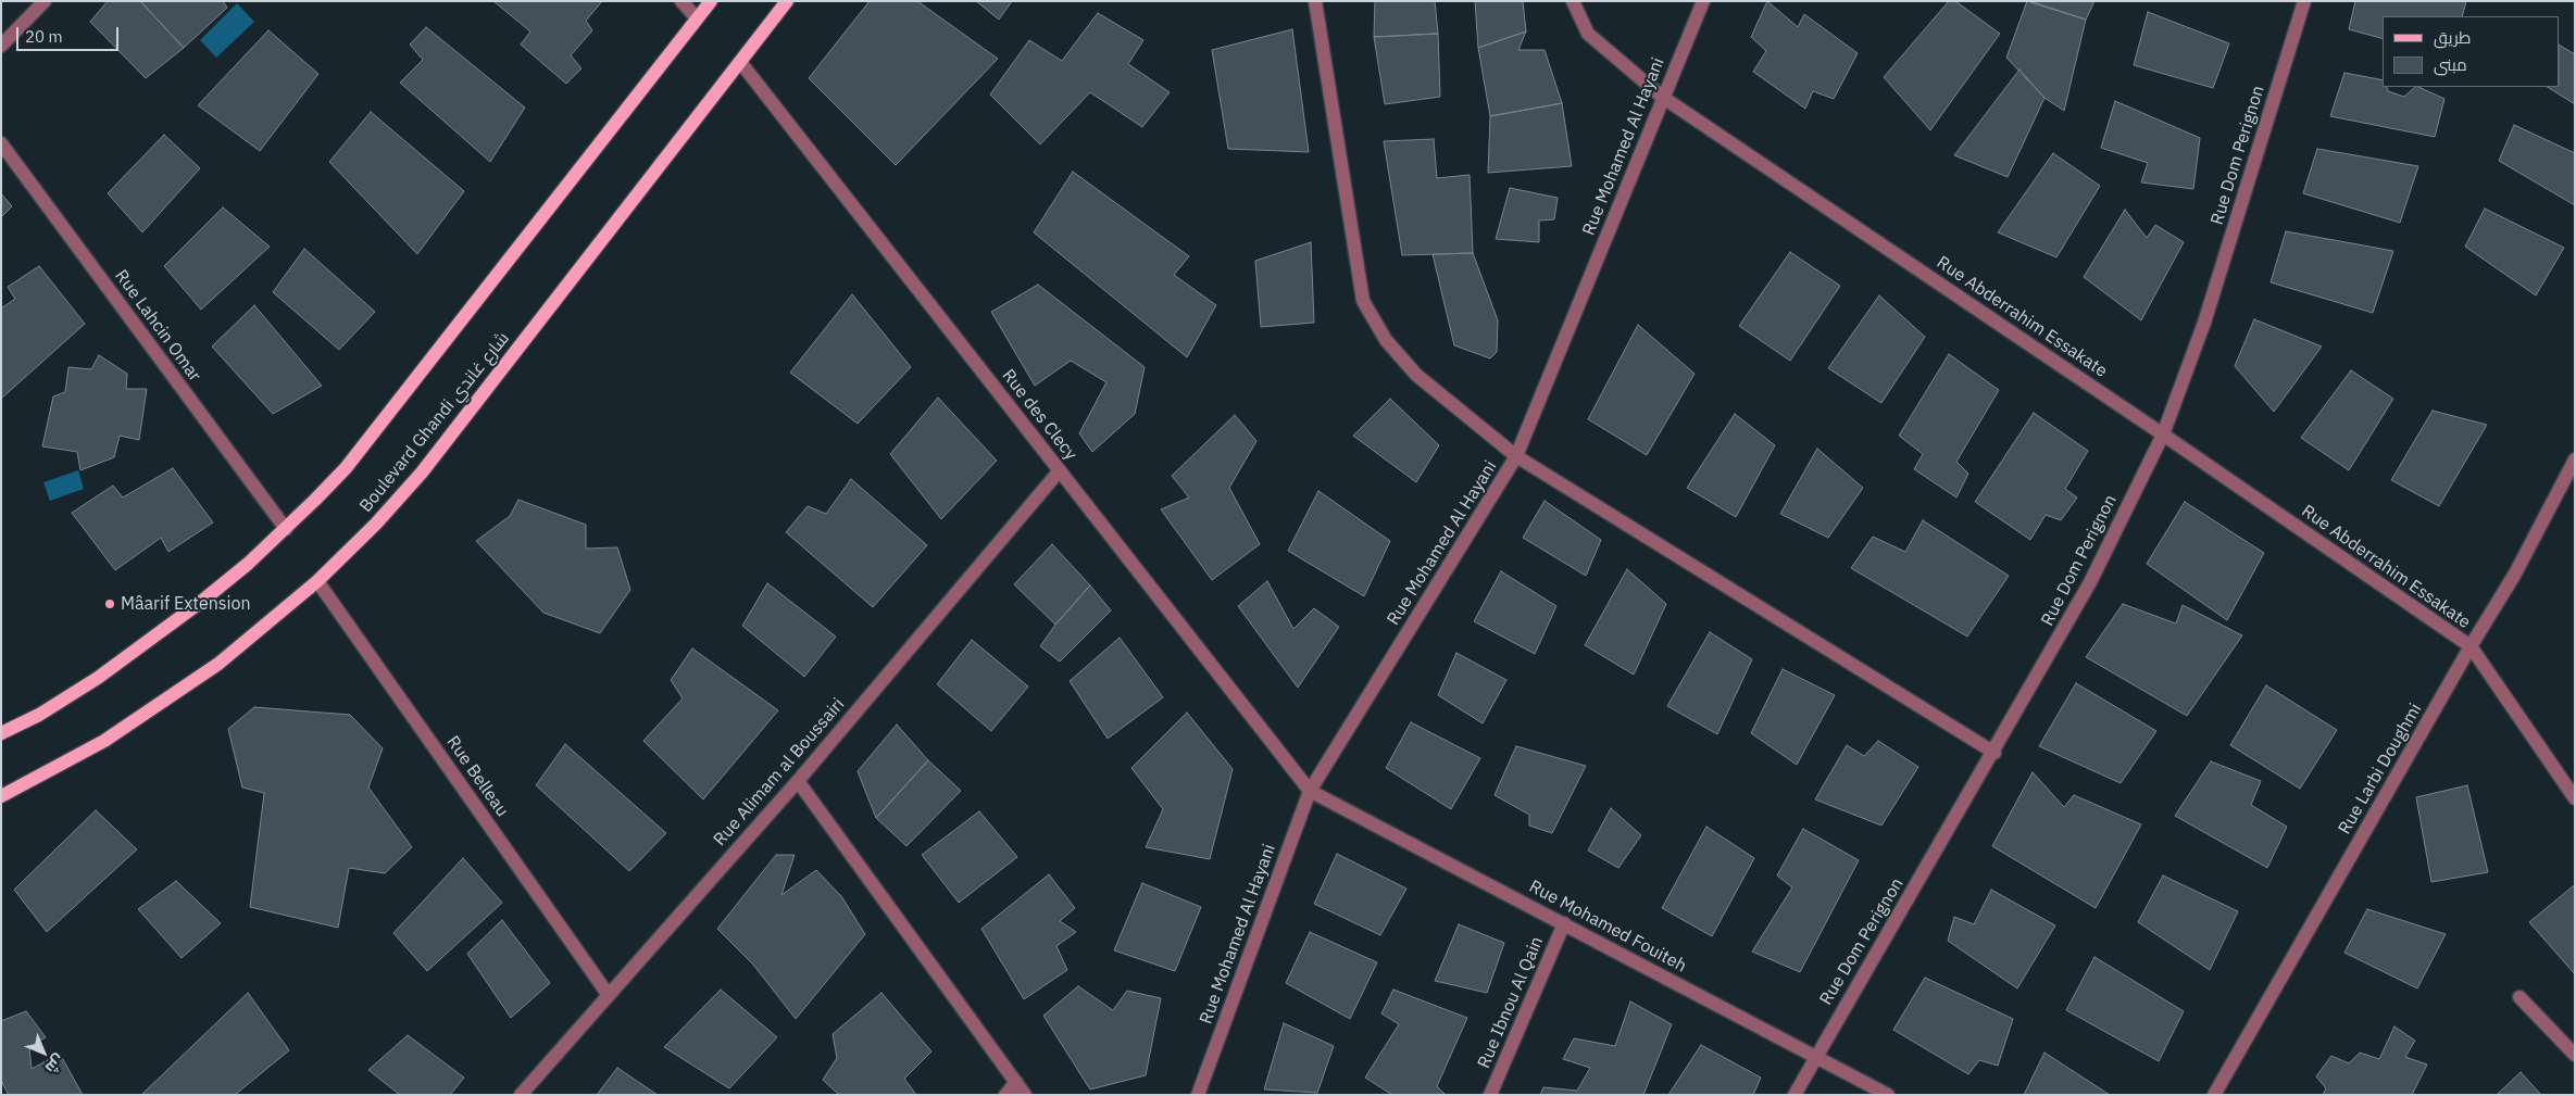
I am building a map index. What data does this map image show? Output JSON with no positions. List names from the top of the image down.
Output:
{
  "streets": {
    "main road": ["Boulevard Ghandi شارع غاندي"],
    "street": [
      "Rue Mohamed Al Hayani",
      "Rue Dom Perignon",
      "Rue Abderrahim Essakate",
      "Rue Lahcin Omar",
      "Rue des Clecy",
      "Rue Larbi Doughmi",
      "Rue Alimam al Boussairi",
      "Rue Belleau",
      "Rue Mohamed Fouiteh",
      "Rue Ibnou Al Qain"
    ]
  },
  "crossings": [
    ["Rue Mohamed Al Hayani", "Rue Abderrahim Essakate"],
    ["Rue Mohamed Al Hayani", "Rue des Clecy"],
    ["Rue Mohamed Al Hayani", "Rue Mohamed Fouiteh"],
    ["Rue Dom Perignon", "Rue Abderrahim Essakate"],
    ["Rue Dom Perignon", "Rue Mohamed Fouiteh"],
    ["Rue Abderrahim Essakate", "Rue Larbi Doughmi"],
    ["Rue des Clecy", "Boulevard Ghandi شارع غاندي"],
    ["Rue des Clecy", "Rue Alimam al Boussairi"],
    ["Rue des Clecy", "Rue Mohamed Fouiteh"],
    ["Boulevard Ghandi شارع غاندي", "Rue Belleau"],
    ["Rue Alimam al Boussairi", "Rue Belleau"],
    ["Rue Mohamed Fouiteh", "Rue Ibnou Al Qain"]
  ],
  "places": ["Mâarif Extension"],
  "legend": ["طريق", "مبنى"],
  "scale_bar": "20 m",
  "north": "bottom right"
}
